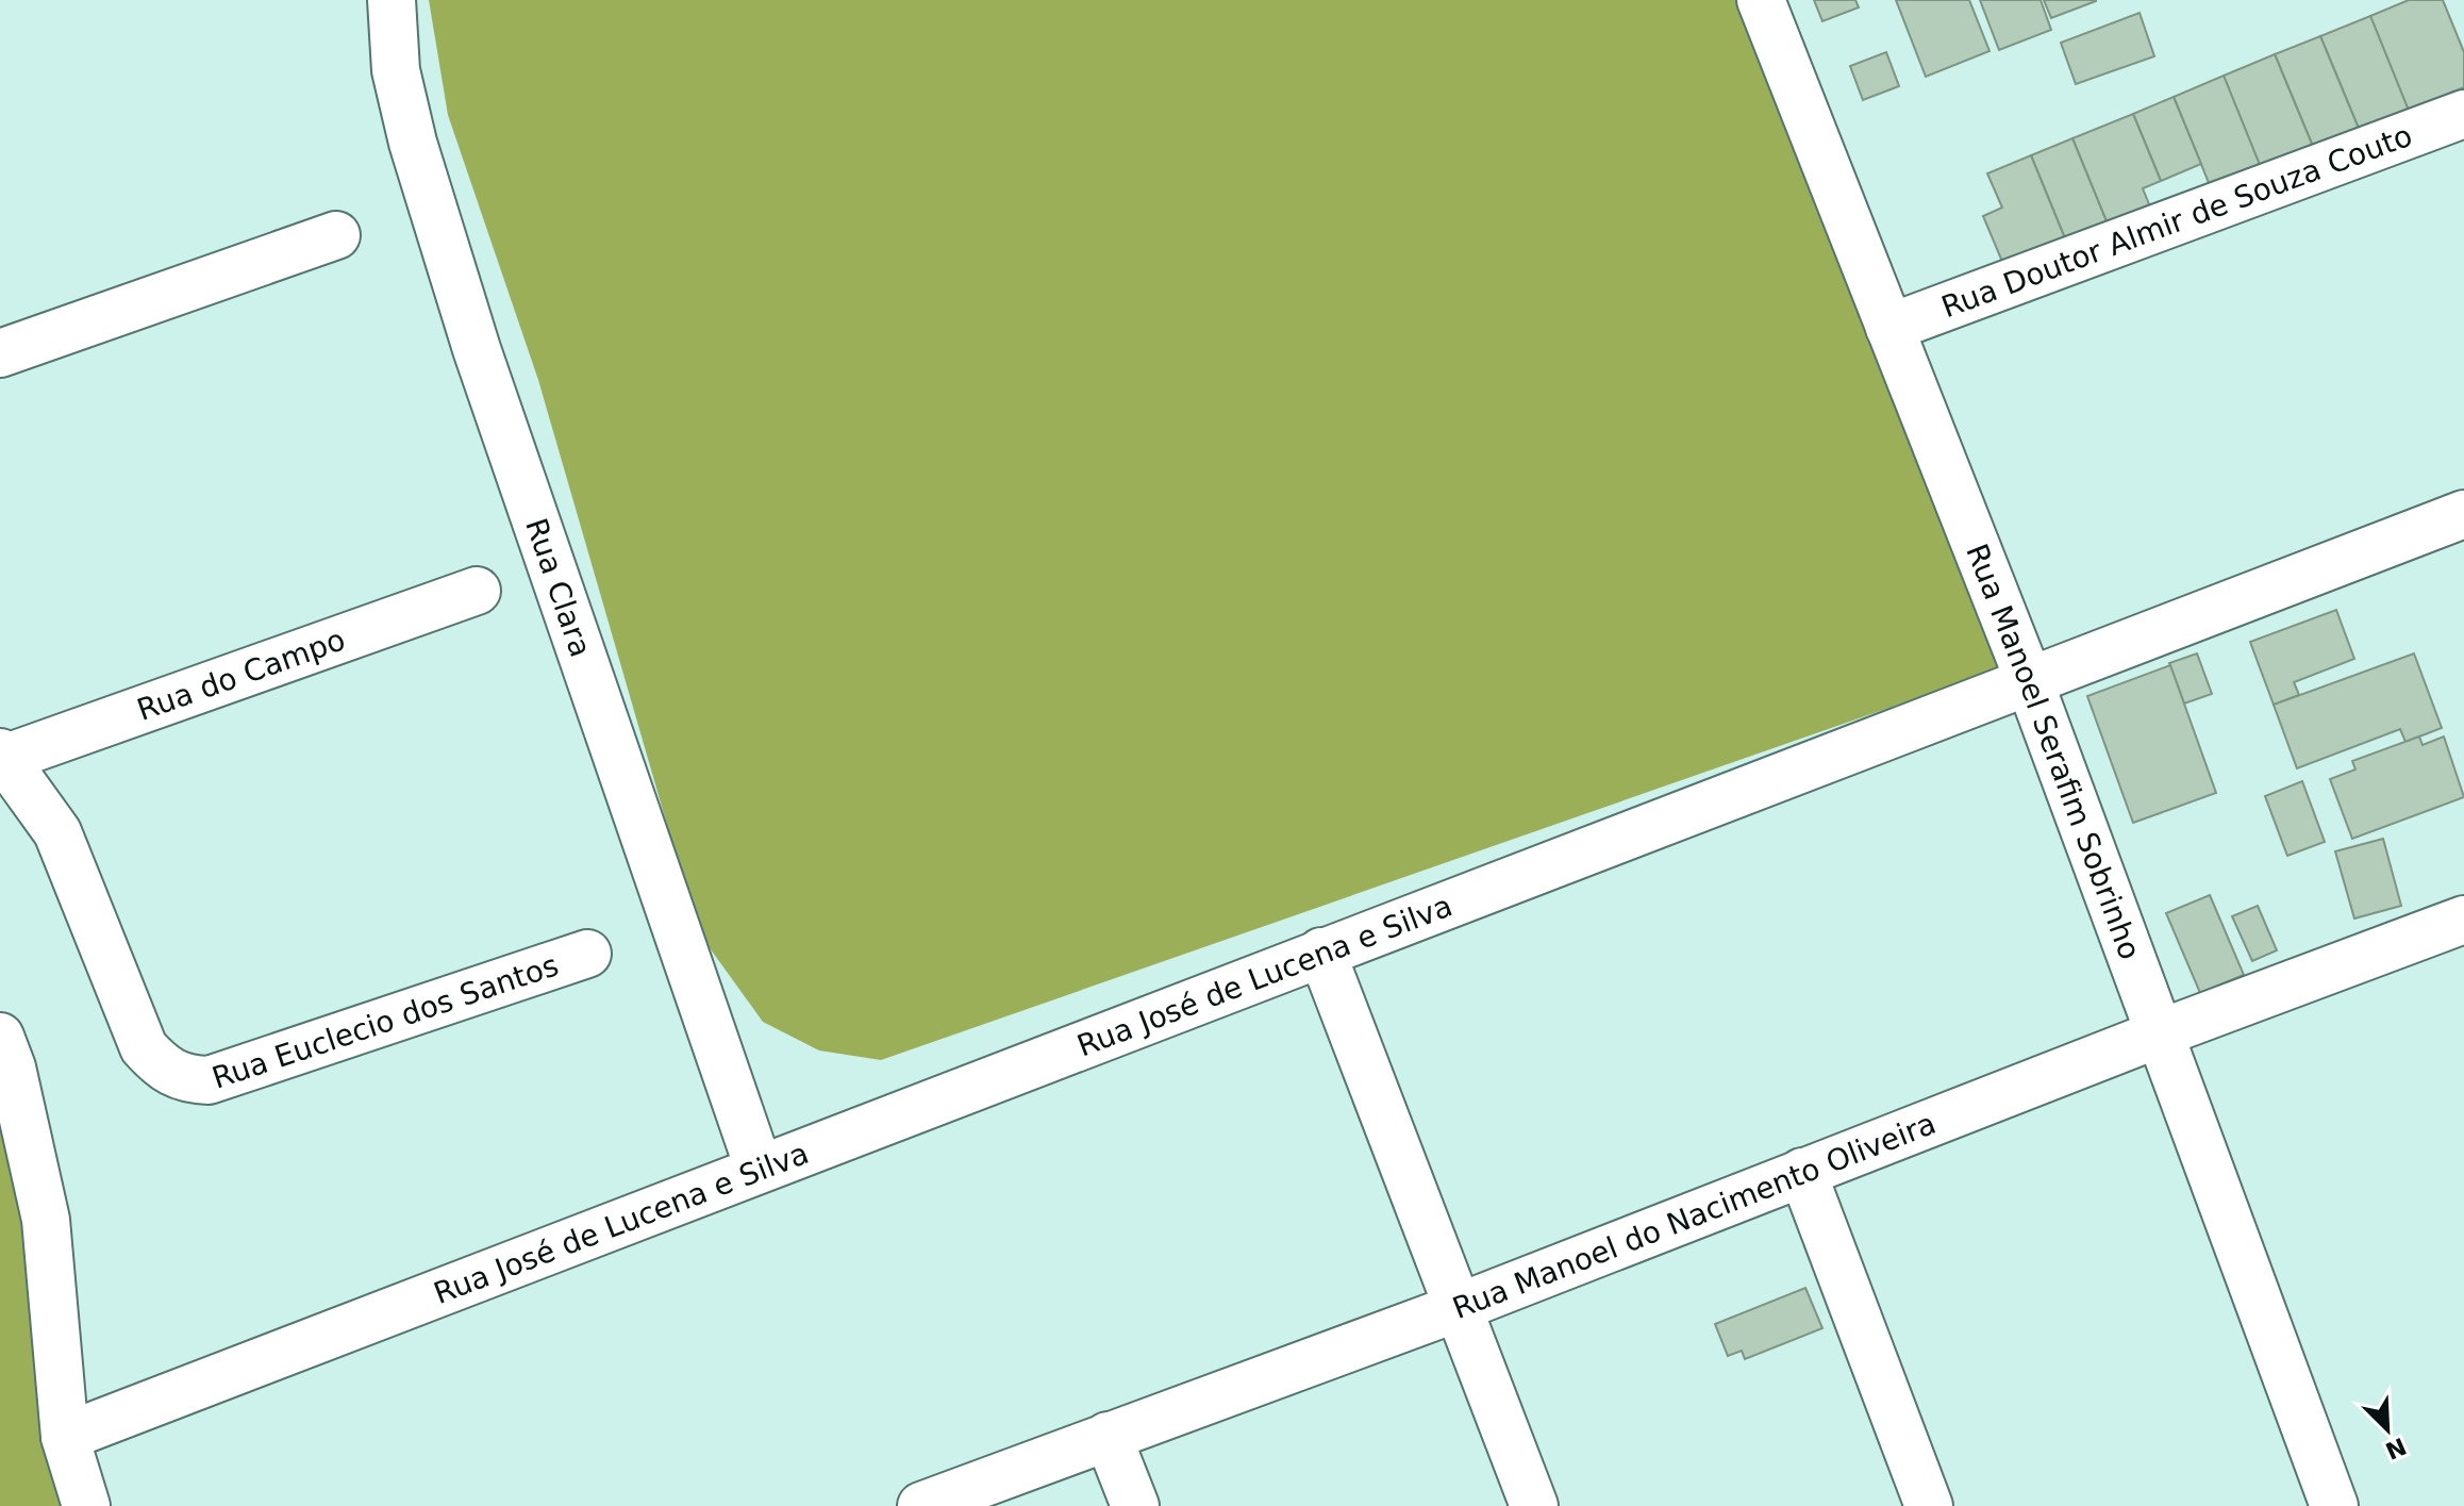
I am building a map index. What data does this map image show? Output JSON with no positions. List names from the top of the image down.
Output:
{
  "streets": {
    "street": [
      "Rua Doutor Almir de Souza Couto",
      "Rua Clara",
      "Rua do Campo",
      "Rua Manoel Serafim Sobrinho",
      "Rua José de Lucena e Silva",
      "Rua Euclecio dos Santos",
      "Rua Manoel do Nacimento Oliveira"
    ]
  },
  "crossings": [
    ["Rua Doutor Almir de Souza Couto", "Rua Manoel Serafim Sobrinho"],
    ["Rua Clara", "Rua José de Lucena e Silva"],
    ["Rua do Campo", "Rua Euclecio dos Santos"],
    ["Rua Manoel Serafim Sobrinho", "Rua José de Lucena e Silva"],
    ["Rua Manoel Serafim Sobrinho", "Rua Manoel do Nacimento Oliveira"]
  ],
  "north": "bottom right"
}
